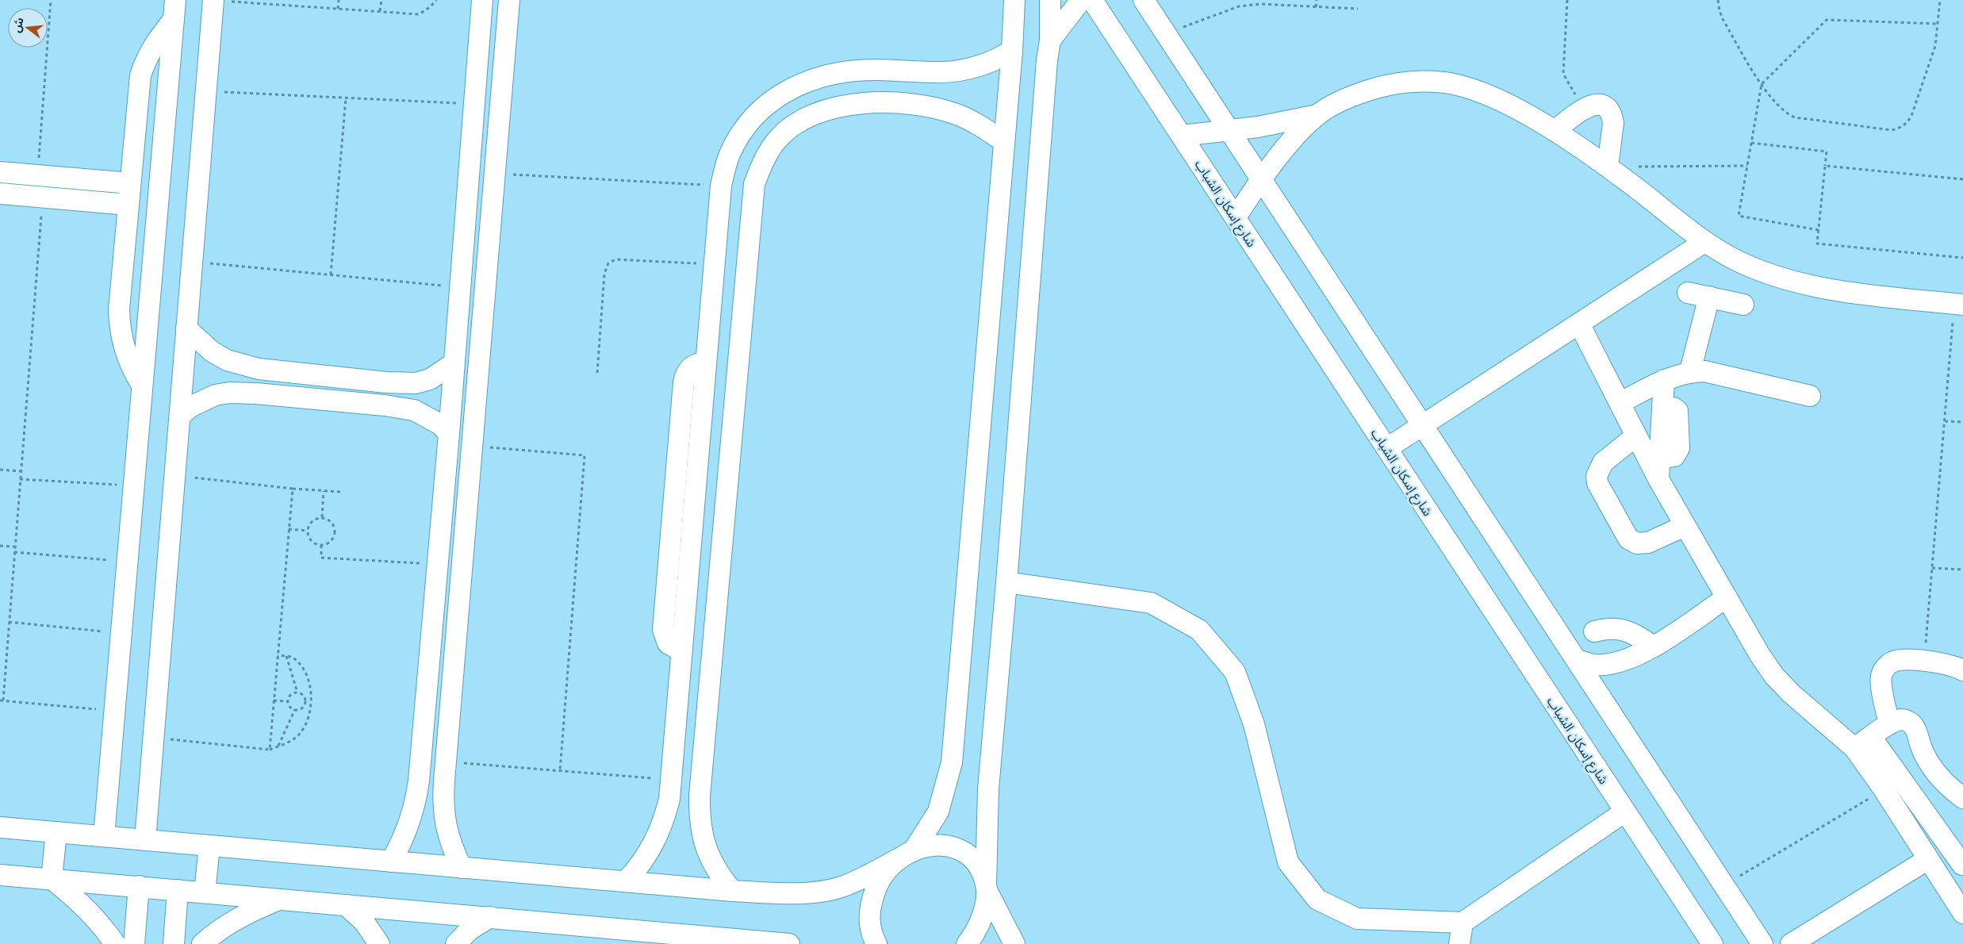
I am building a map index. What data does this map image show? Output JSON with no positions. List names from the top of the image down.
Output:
{
  "streets": {
    "street": ["شارع إسكان الشباب"]
  },
  "north": "left"
}
